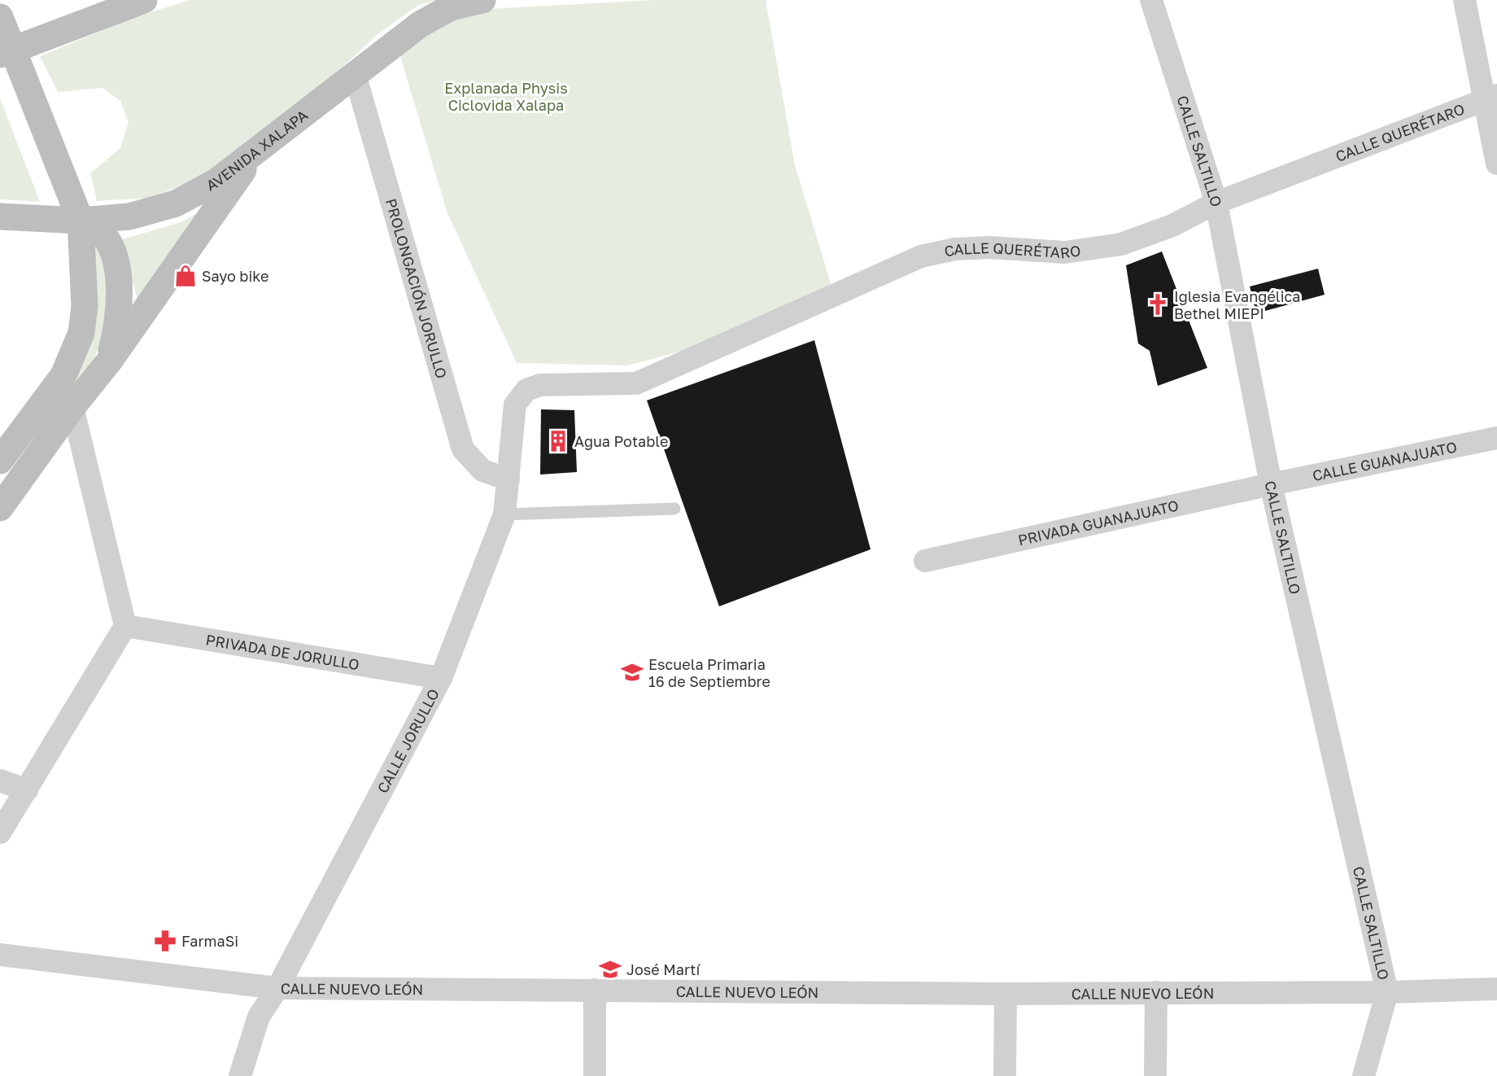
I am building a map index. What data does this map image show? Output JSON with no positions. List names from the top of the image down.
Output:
{
  "streets": {
    "main road": ["AVENIDA XALAPA"],
    "street": [
      "CALLE QUERÉTARO",
      "CALLE SALTILLO",
      "PROLONGACIÓN JORULLO",
      "CALLE GUANAJUATO",
      "PRIVADA GUANAJUATO",
      "PRIVADA DE JORULLO",
      "CALLE JORULLO",
      "CALLE NUEVO LEÓN"
    ]
  },
  "crossings": [
    ["CALLE QUERÉTARO", "CALLE SALTILLO"],
    ["CALLE QUERÉTARO", "CALLE JORULLO"],
    ["AVENIDA XALAPA", "PROLONGACIÓN JORULLO"],
    ["CALLE SALTILLO", "CALLE GUANAJUATO"],
    ["CALLE SALTILLO", "PRIVADA GUANAJUATO"],
    ["CALLE SALTILLO", "CALLE NUEVO LEÓN"],
    ["PROLONGACIÓN JORULLO", "CALLE JORULLO"],
    ["CALLE GUANAJUATO", "PRIVADA GUANAJUATO"],
    ["PRIVADA DE JORULLO", "CALLE JORULLO"],
    ["CALLE JORULLO", "CALLE NUEVO LEÓN"]
  ],
  "parks": ["Explanada Physis Ciclovida Xalapa"],
  "places": {
    "shop": ["Sayo bike"],
    "church": ["Iglesia Evangélica Bethel MIEPI"],
    "building": ["Agua Potable"],
    "school or university": ["Escuela Primaria 16 de Septiembre", "José Martí"],
    "pharmacy": ["FarmaSi"]
  }
}
